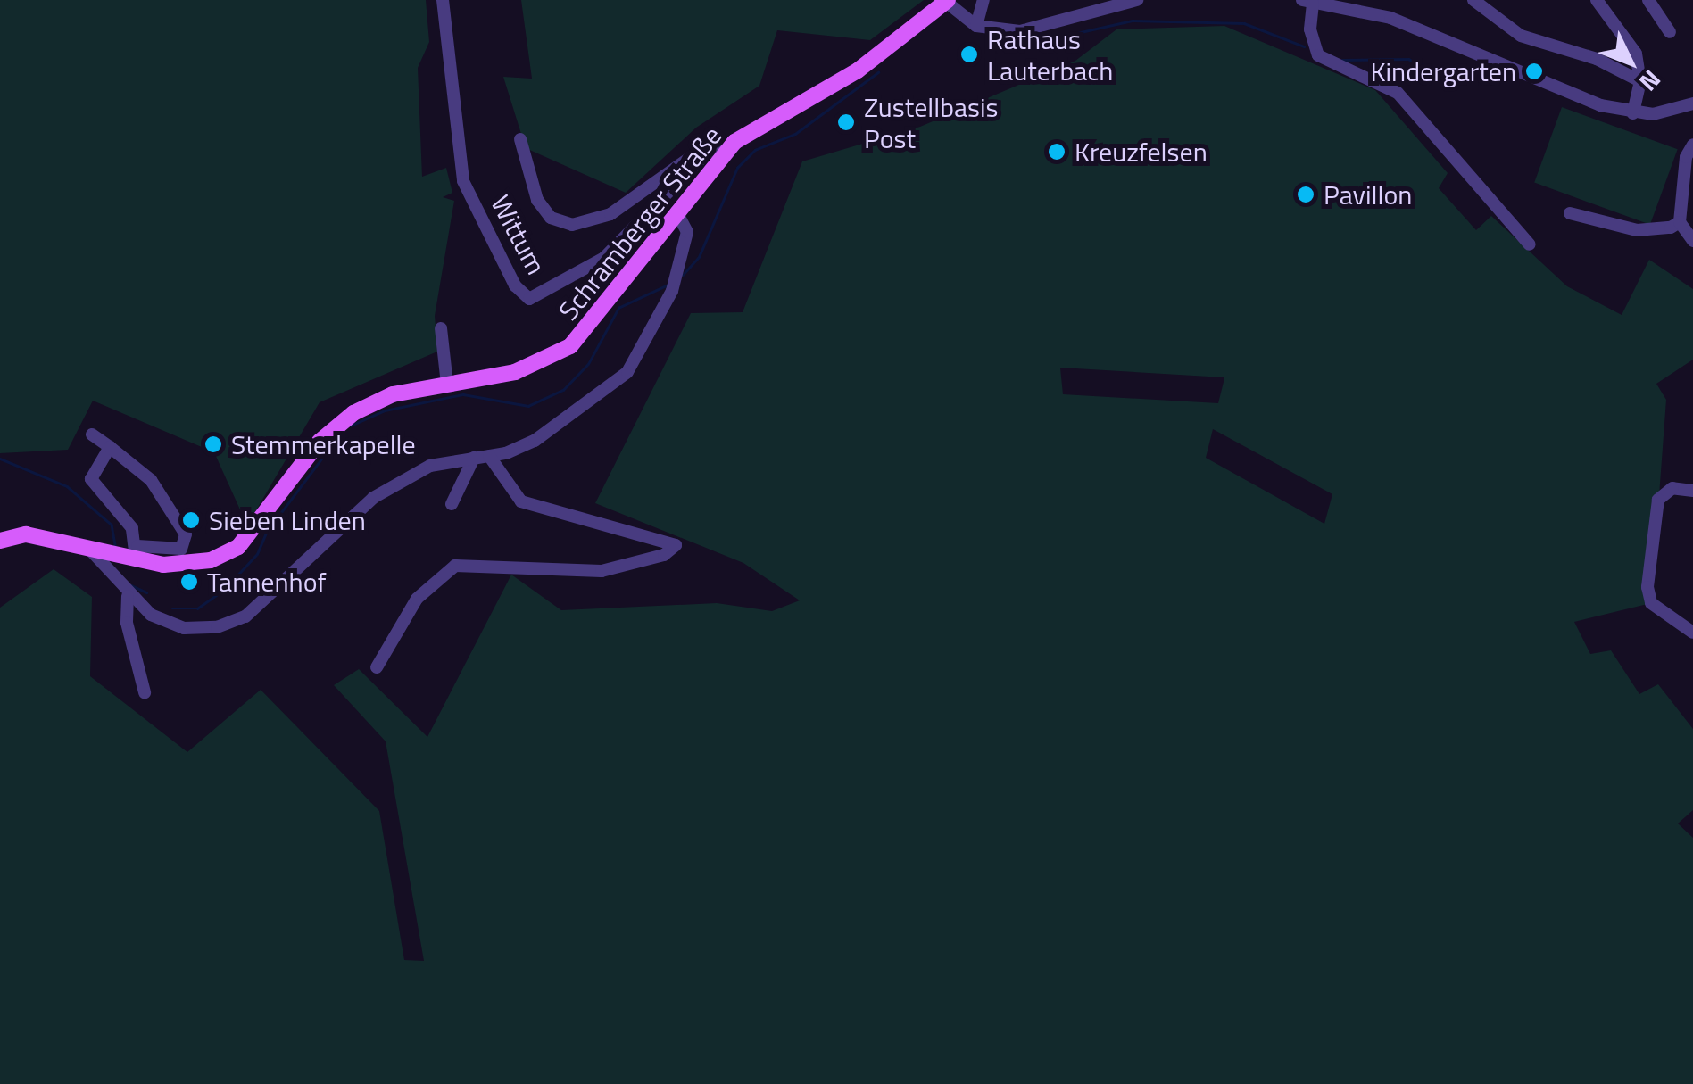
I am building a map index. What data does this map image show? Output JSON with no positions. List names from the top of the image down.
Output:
{
  "streets": {
    "main road": ["Schramberger Straße"],
    "street": ["Wittum"]
  },
  "places": [
    "Rathaus Lauterbach",
    "Kindergarten",
    "Zustellbasis Post",
    "Kreuzfelsen",
    "Pavillon",
    "Stemmerkapelle",
    "Sieben Linden",
    "Tannenhof"
  ],
  "north": "bottom right"
}
